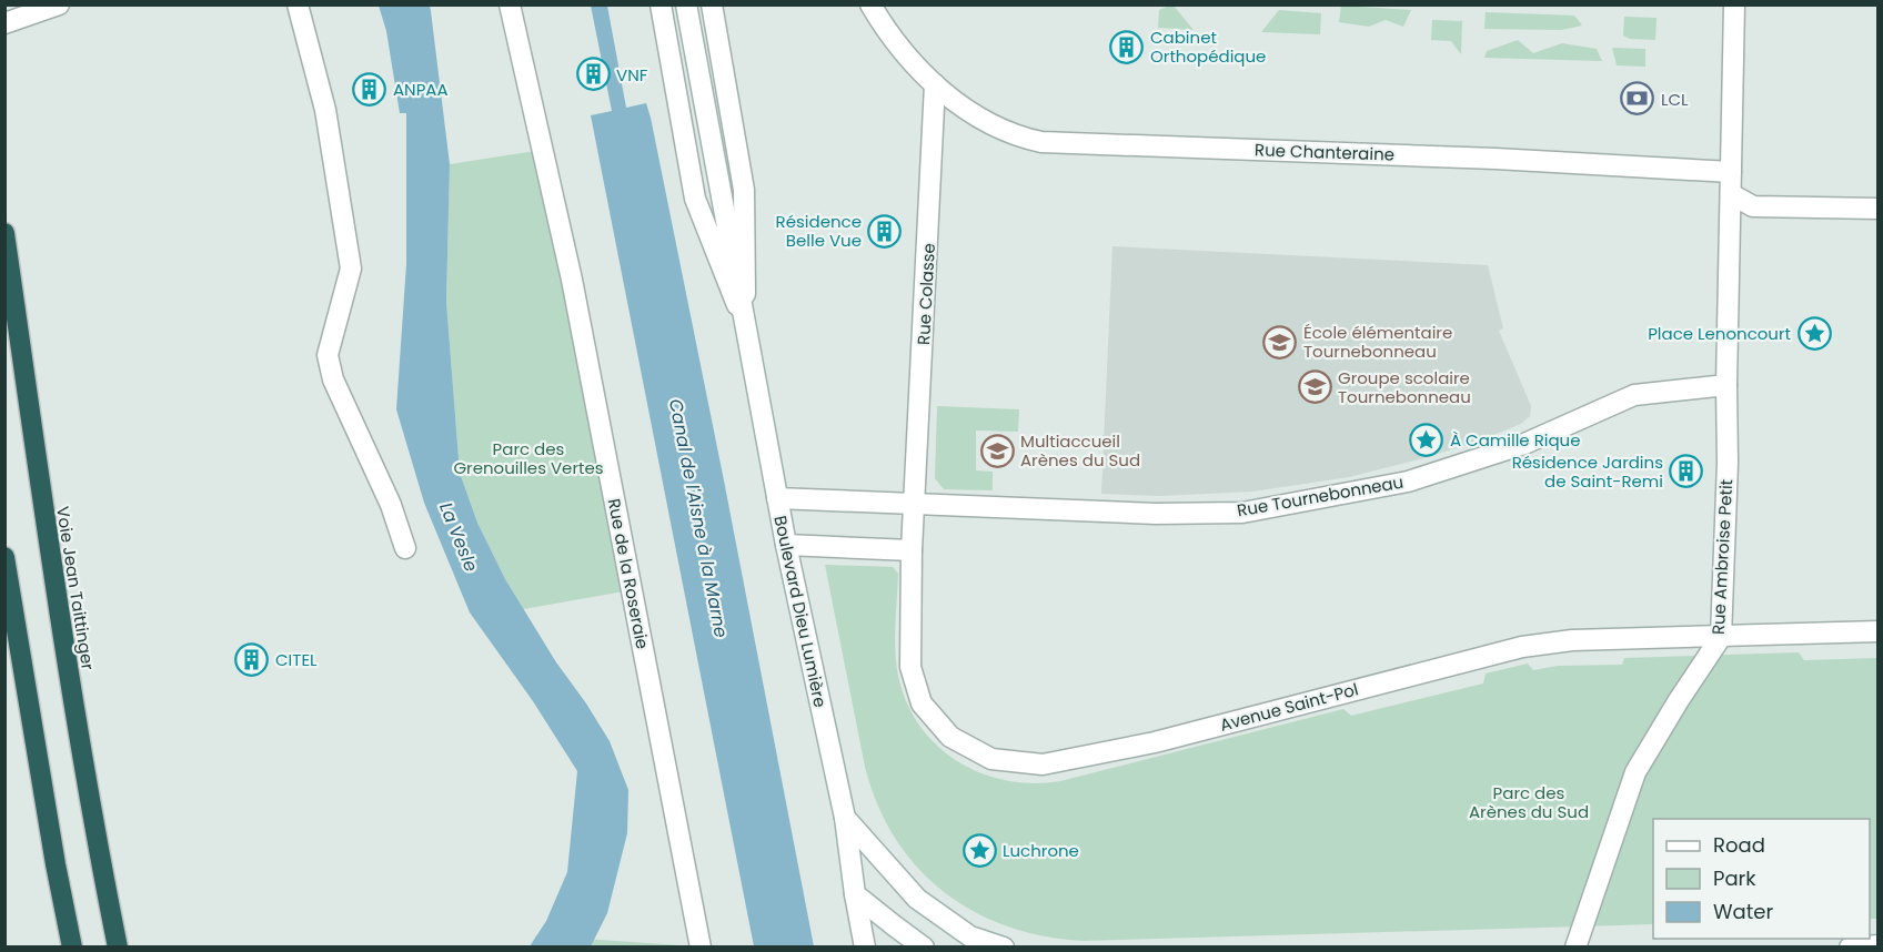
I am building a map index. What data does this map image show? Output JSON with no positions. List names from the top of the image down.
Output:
{
  "streets": {
    "highway": ["Voie Jean Taittinger"],
    "street": [
      "Rue Chanteraine",
      "Rue Colasse",
      "Rue Tournebonneau",
      "Rue Ambroise Petit",
      "Rue de la Roseraie",
      "Boulevard Dieu Lumière",
      "Avenue Saint-Pol"
    ]
  },
  "crossings": [
    ["Rue Chanteraine", "Rue Colasse"],
    ["Rue Chanteraine", "Rue Ambroise Petit"],
    ["Rue Colasse", "Rue Tournebonneau"],
    ["Rue Colasse", "Avenue Saint-Pol"],
    ["Rue Tournebonneau", "Rue Ambroise Petit"],
    ["Rue Tournebonneau", "Boulevard Dieu Lumière"],
    ["Rue Tournebonneau", "Avenue Saint-Pol"],
    ["Rue Ambroise Petit", "Avenue Saint-Pol"]
  ],
  "water": ["Canal de l'Aisne à la Marne", "La Vesle"],
  "parks": ["Parc des Grenouilles Vertes", "Parc des Arènes du Sud"],
  "places": {
    "building": [
      "Cabinet Orthopédique",
      "VNF",
      "ANPAA",
      "Résidence Belle Vue",
      "Résidence Jardins de Saint-Remi",
      "CITEL"
    ],
    "bank": ["LCL"],
    "place": ["Place Lenoncourt", "À Camille Rique", "Luchrone"],
    "school or university": ["École élémentaire Tournebonneau", "Groupe scolaire Tournebonneau", "Multiaccueil Arènes du Sud"]
  },
  "legend": ["Road", "Park", "Water"]
}
